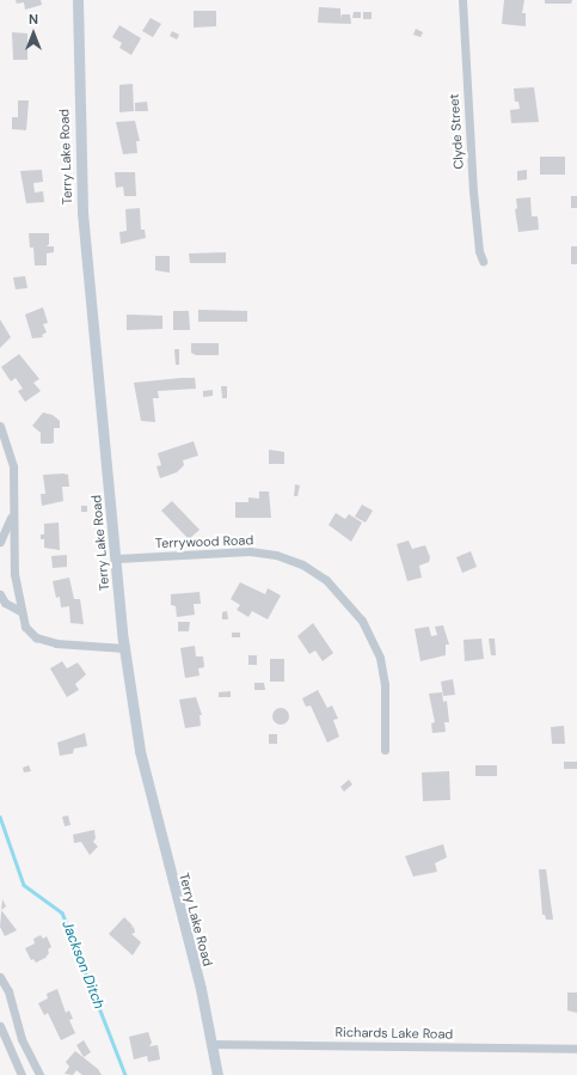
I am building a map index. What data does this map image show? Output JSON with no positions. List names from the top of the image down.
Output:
{
  "streets": {
    "main road": ["Terry Lake Road"],
    "street": ["Clyde Street", "Terrywood Road", "Richards Lake Road"]
  },
  "crossings": [
    ["Terry Lake Road", "Terrywood Road"],
    ["Terry Lake Road", "Richards Lake Road"]
  ],
  "water": ["Jackson Ditch"],
  "north": "top"
}
